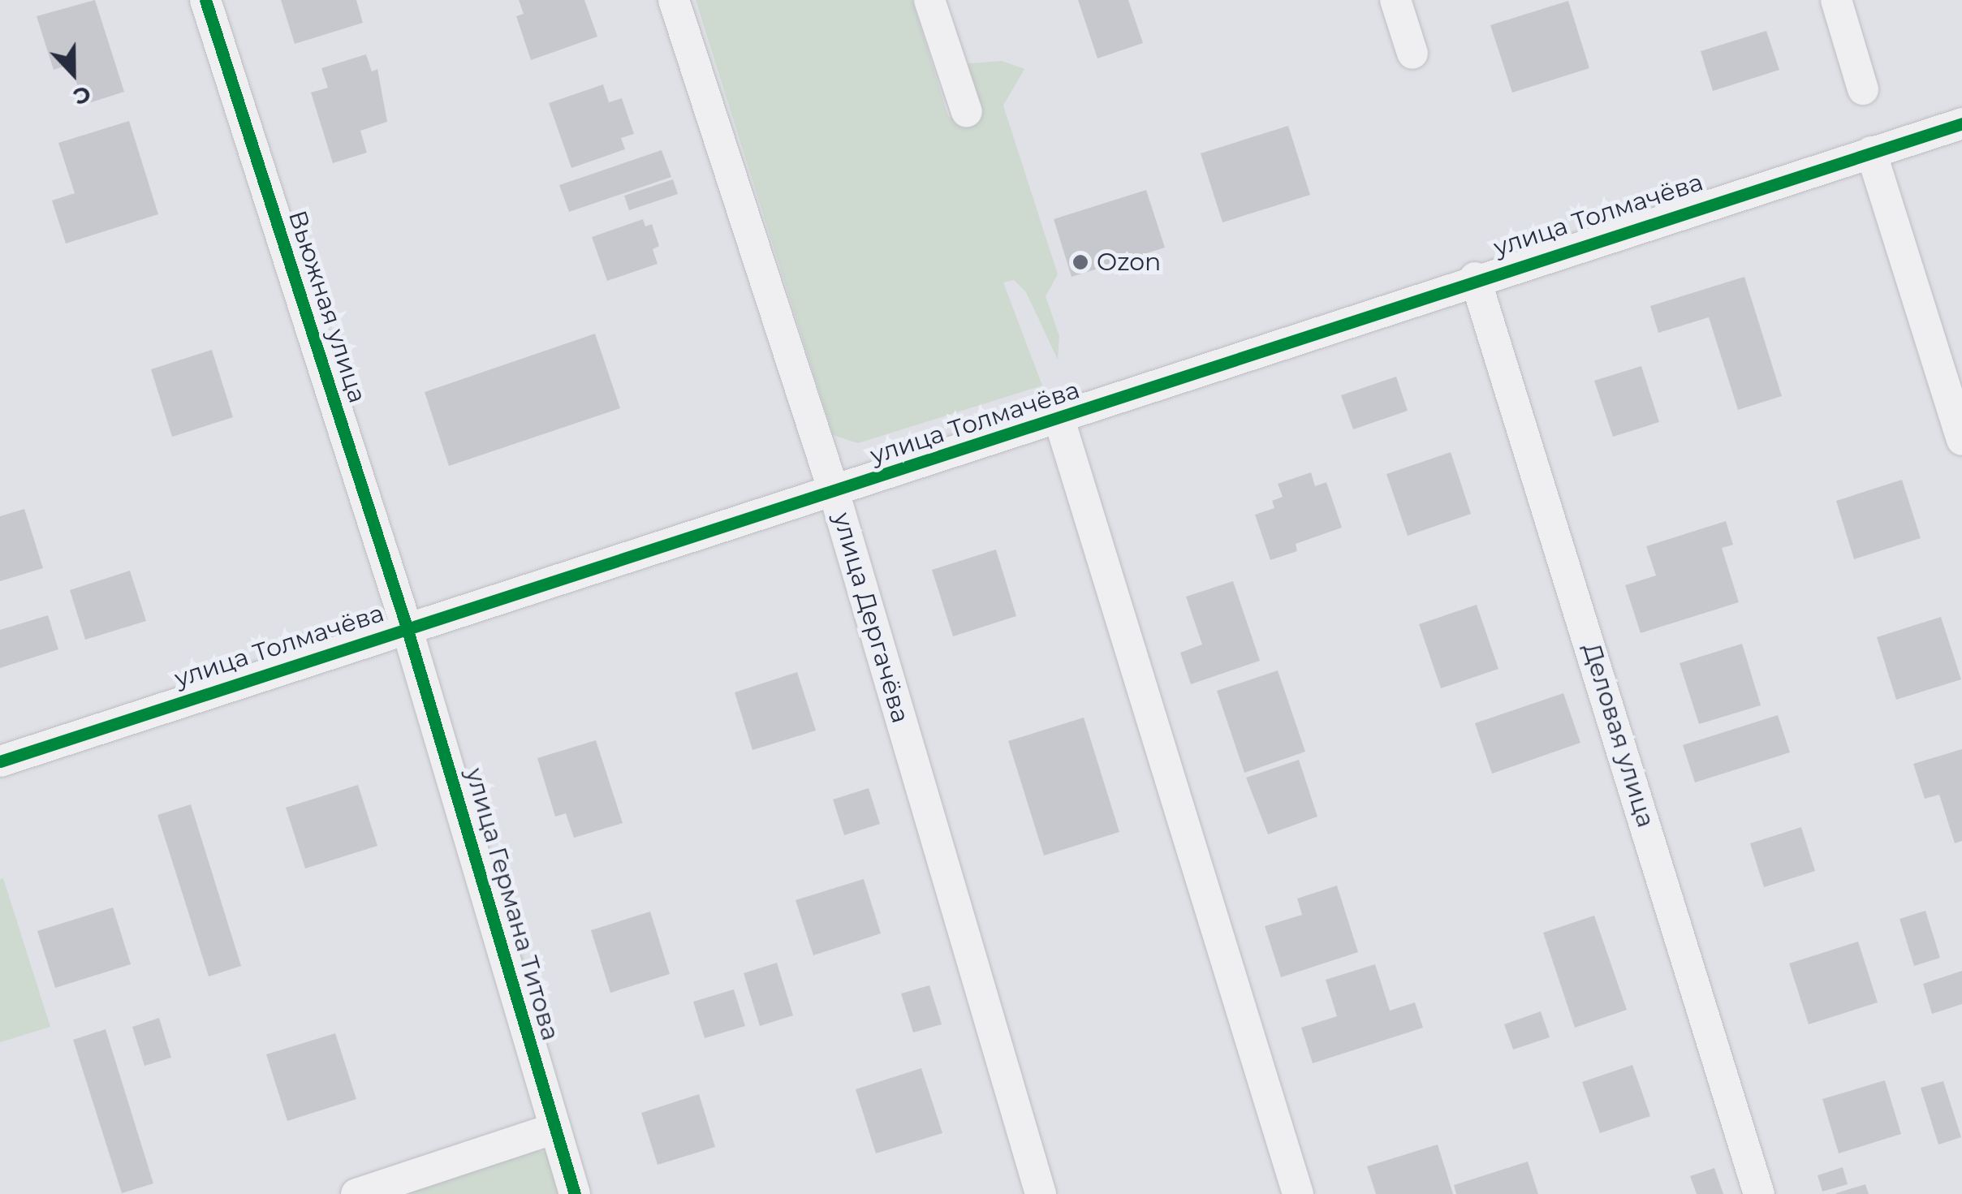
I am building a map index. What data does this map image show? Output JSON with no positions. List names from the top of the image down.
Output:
{
  "streets": {
    "street": [
      "улица Толмачёва",
      "Вьюжная улица",
      "улица Дергачёва",
      "Деловая улица",
      "улица Германа Титова"
    ]
  },
  "crossings": [
    ["улица Толмачёва", "Вьюжная улица"],
    ["улица Толмачёва", "улица Дергачёва"],
    ["улица Толмачёва", "Деловая улица"],
    ["улица Толмачёва", "улица Германа Титова"],
    ["Вьюжная улица", "улица Германа Титова"]
  ],
  "places": ["Ozon"],
  "north": "bottom"
}
